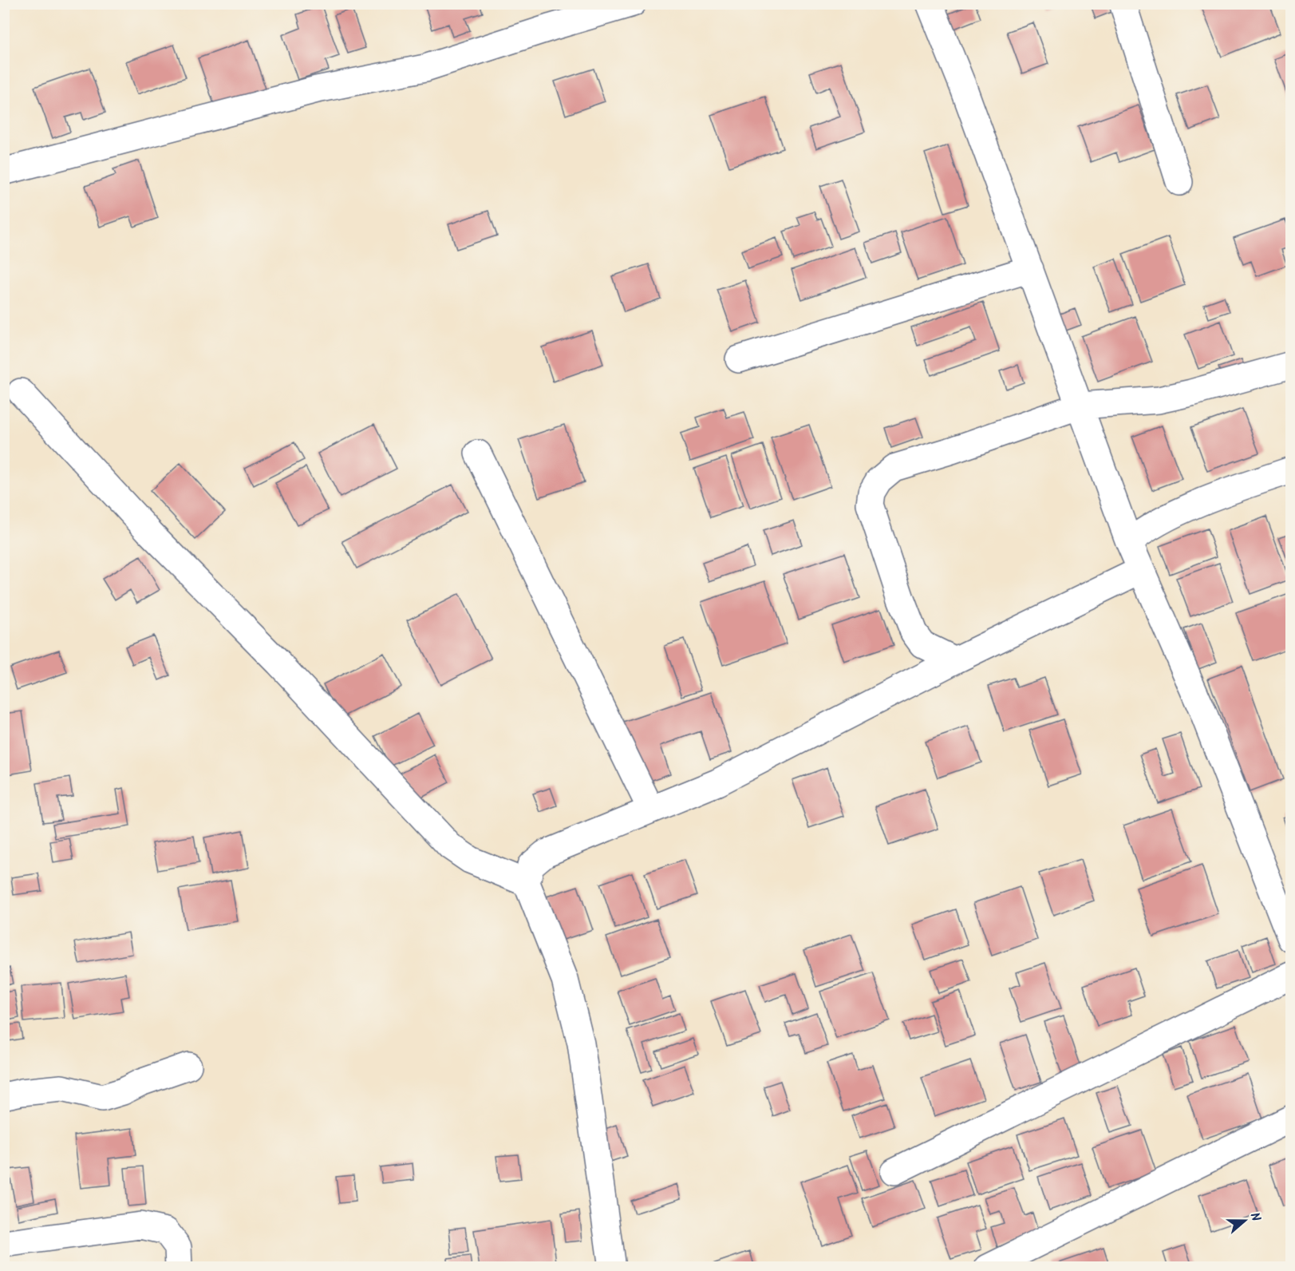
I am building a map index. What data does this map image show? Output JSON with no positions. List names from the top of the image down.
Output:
{
  "north": "right"
}
